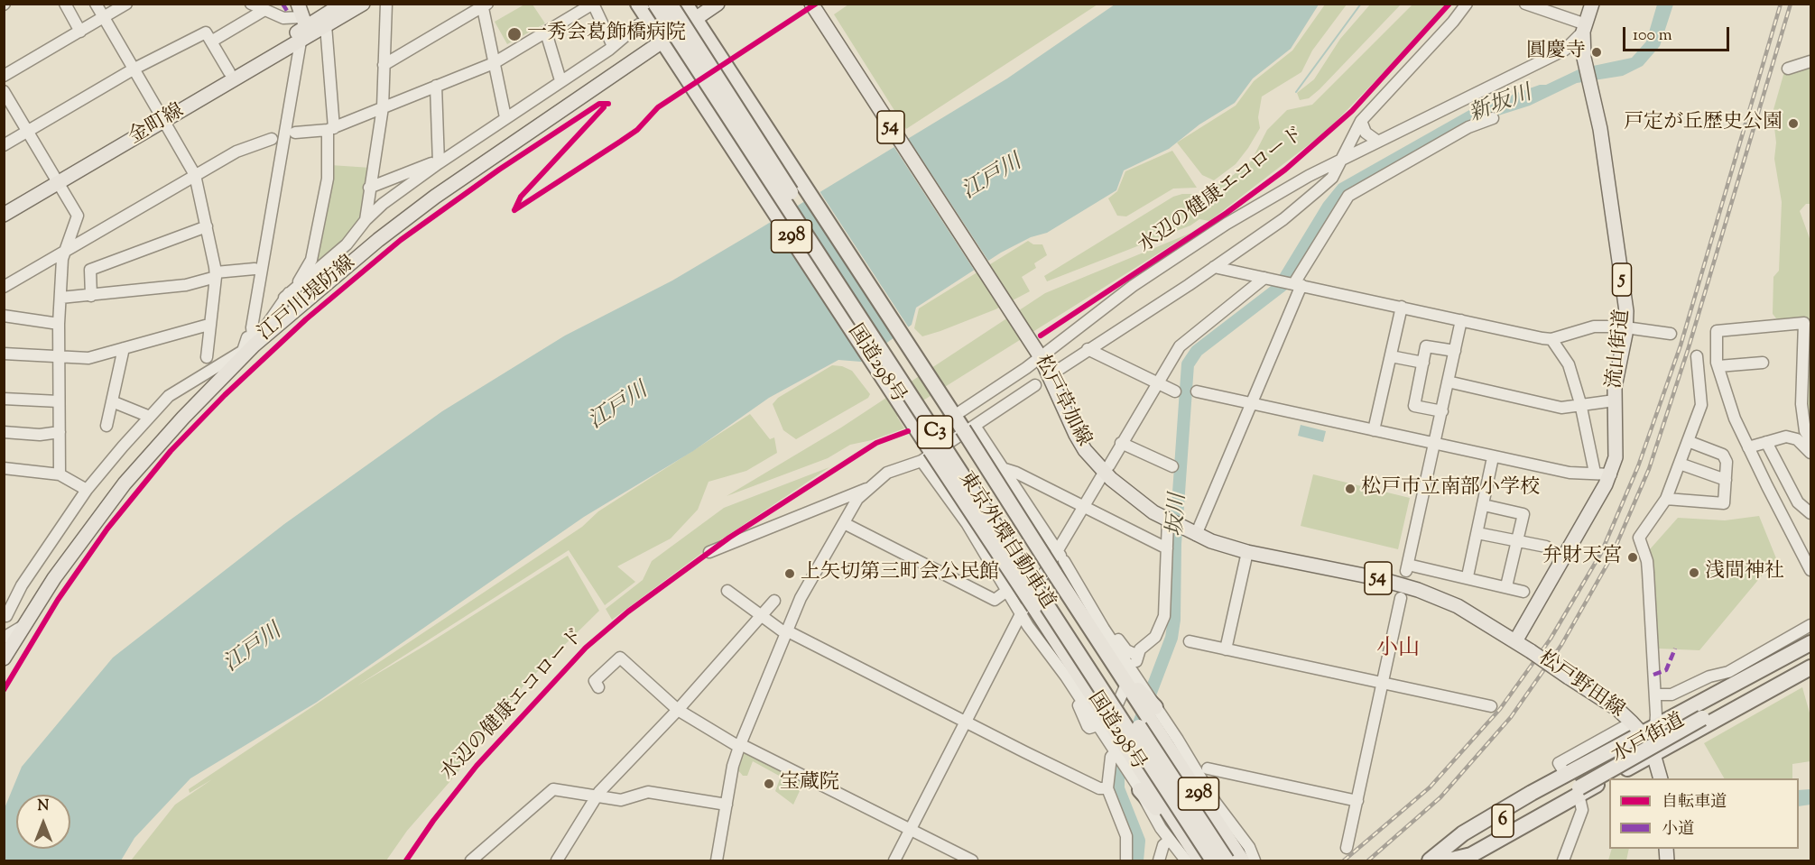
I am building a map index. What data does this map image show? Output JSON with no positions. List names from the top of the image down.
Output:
{
  "streets": {
    "highway": [
      "298",
      "国道298号",
      "C3",
      "東京外環自動車道",
      "水戸街道",
      "6"
    ],
    "main road": [
      "金町線",
      "54",
      "5",
      "江戸川堤防線",
      "流山街道",
      "松戸草加線",
      "松戸野田線"
    ],
    "cycle path": ["水辺の健康エコロード"]
  },
  "crossings": [
    ["江戸川堤防線", "国道298号"],
    ["流山街道", "松戸草加線"],
    ["流山街道", "松戸野田線"],
    ["国道298号", "東京外環自動車道"],
    ["松戸草加線", "松戸野田線"]
  ],
  "districts": ["小山"],
  "water": ["新坂川", "江戸川", "坂川"],
  "places": [
    "一秀会葛飾橋病院",
    "圓慶寺",
    "戸定が丘歴史公園",
    "松戸市立南部小学校",
    "弁財天宮",
    "浅間神社",
    "上矢切第三町会公民館",
    "宝蔵院"
  ],
  "legend": ["自転車道", "小道"],
  "scale_bar": "100 m",
  "north": "top"
}
